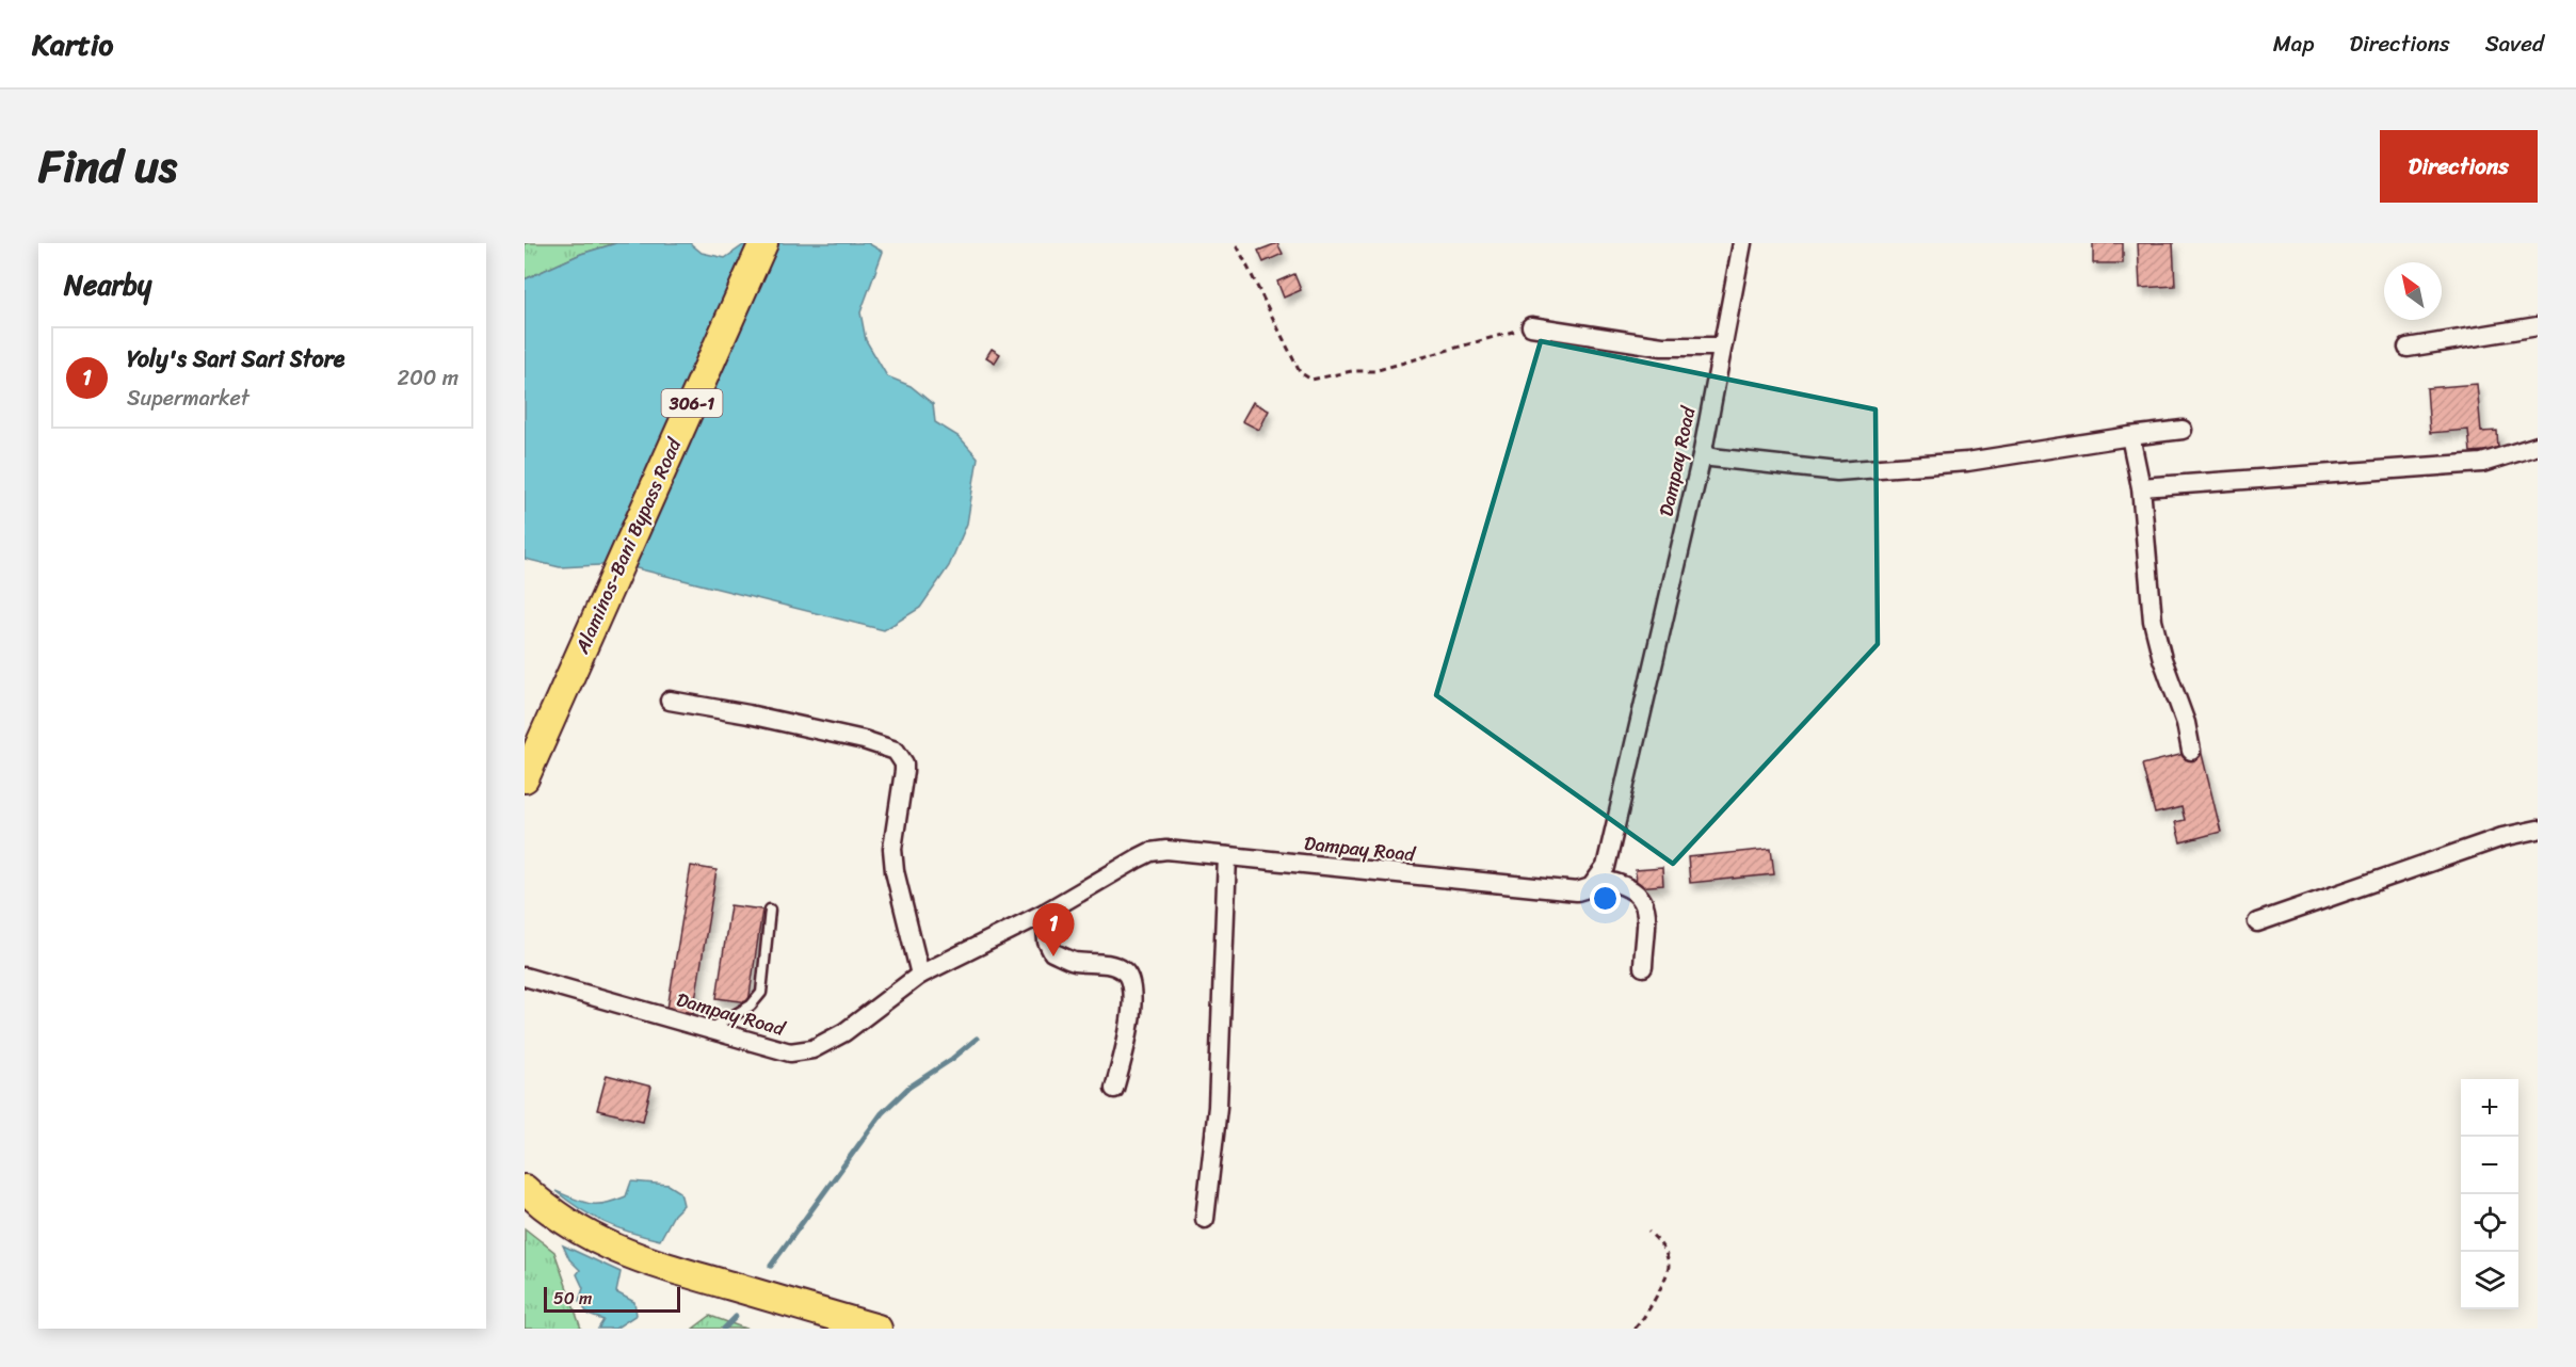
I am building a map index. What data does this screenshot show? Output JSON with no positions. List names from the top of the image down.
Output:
{
  "streets": {
    "main road": ["306-1", "Alaminos-Bani Bypass Road"],
    "street": ["Dampay Road"]
  },
  "scale_bar": "50 m",
  "north": "top left",
  "page": {
    "header": "Kartio",
    "nav": ["Map", "Directions", "Saved"],
    "title": "Find us",
    "buttons": "Directions",
    "heading": "Nearby",
    "list": [
      {
        "mark": "1",
        "name": "Yoly's Sari Sari Store",
        "note": "Supermarket",
        "value": "200 m"
      }
    ],
    "pins": "1",
    "map_buttons": ["+", "−"],
    "scale": "50 m"
  }
}
